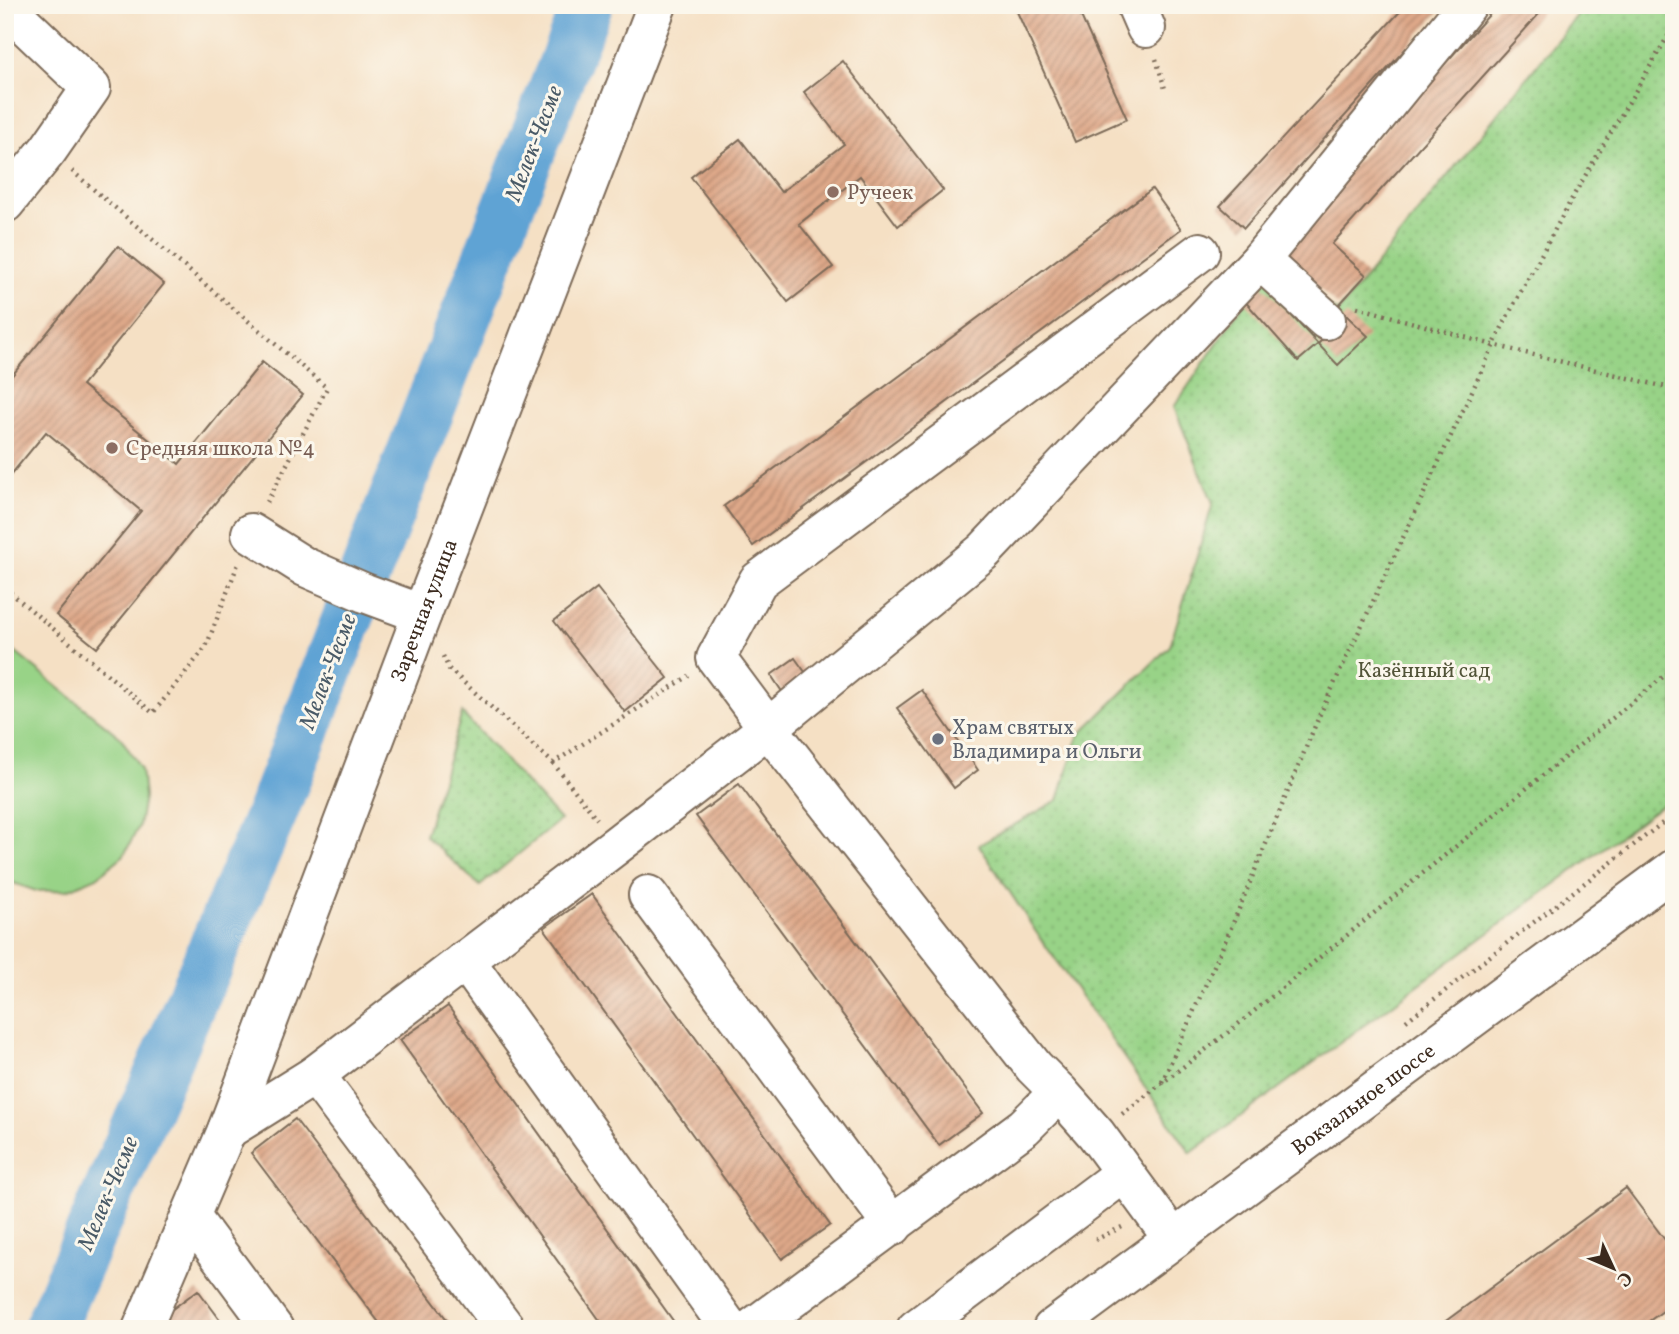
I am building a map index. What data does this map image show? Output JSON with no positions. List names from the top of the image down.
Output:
{
  "streets": {
    "street": ["Заречная улица", "Вокзальное шоссе"]
  },
  "water": ["Мелек-Чесме"],
  "parks": ["Казённый сад"],
  "places": ["Ручеек", "Средняя школа №4", "Храм святых Владимира и Ольги"],
  "north": "bottom right"
}
